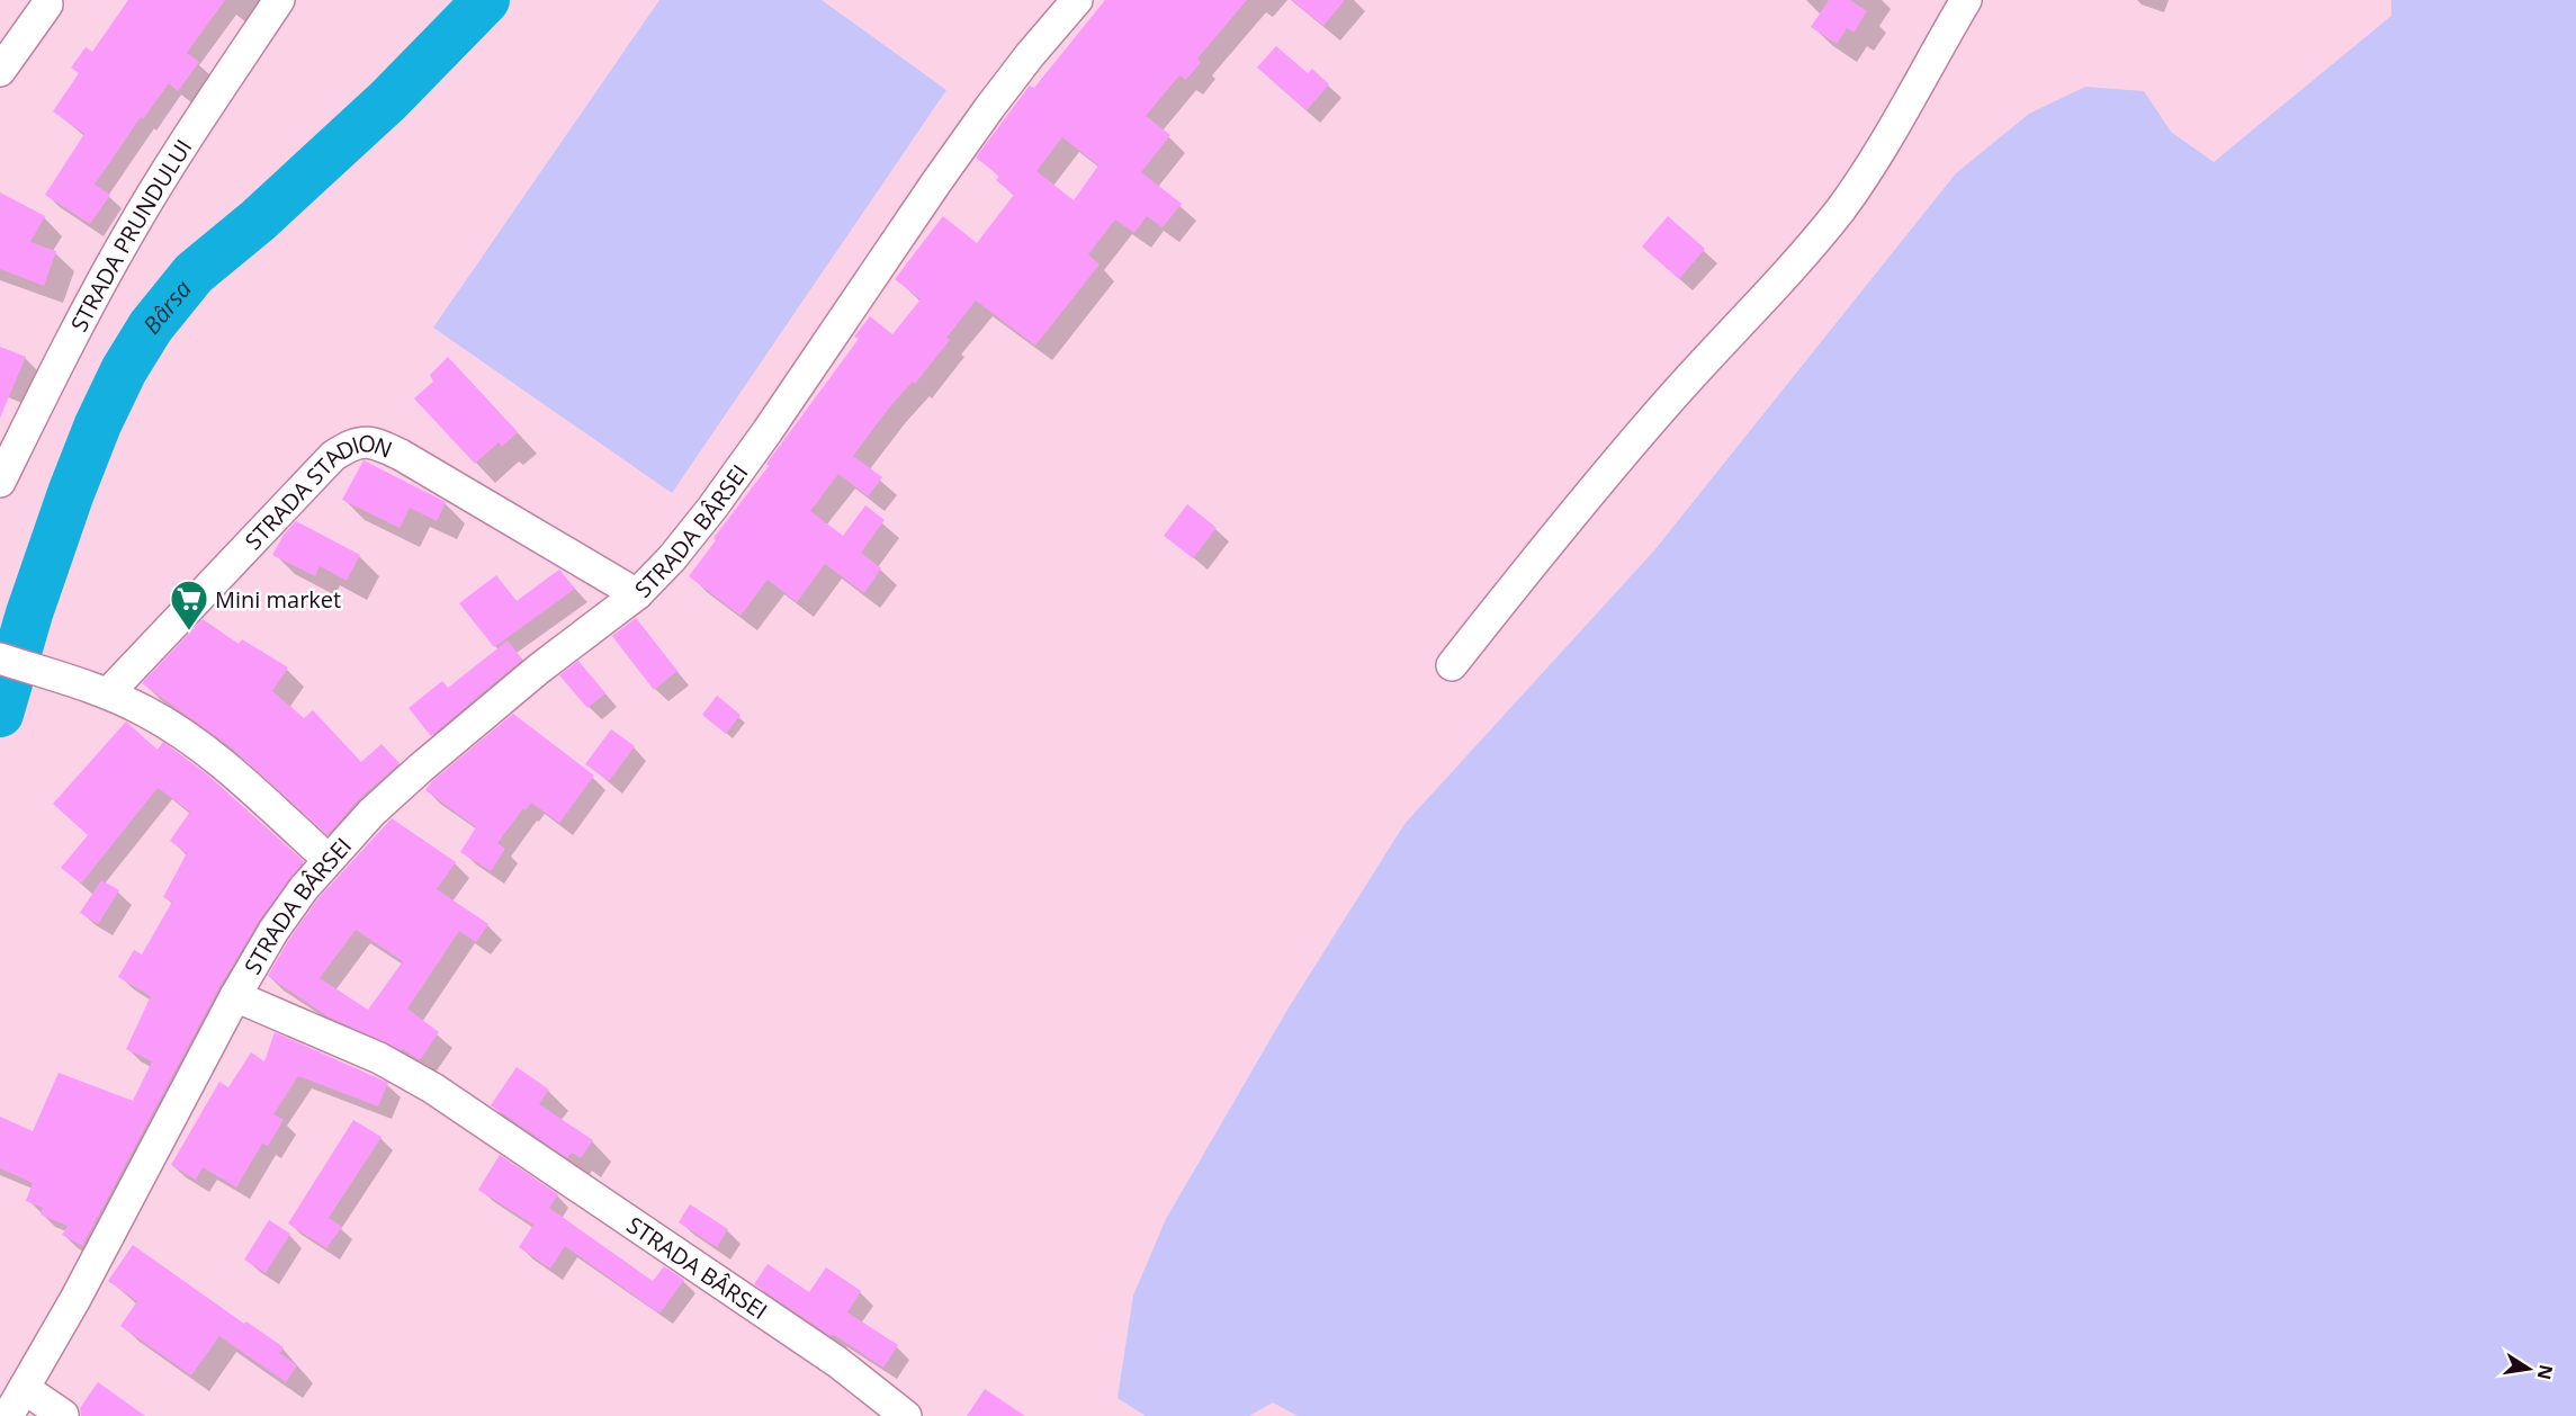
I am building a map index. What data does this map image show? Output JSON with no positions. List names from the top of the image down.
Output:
{
  "streets": {
    "street": ["STRADA PRUNDULUI", "STRADA STADION", "STRADA BÂRSEI"]
  },
  "crossings": [
    ["STRADA STADION", "STRADA BÂRSEI"]
  ],
  "water": ["Bârsa"],
  "places": {
    "supermarket": ["Mini market"]
  },
  "north": "right"
}
